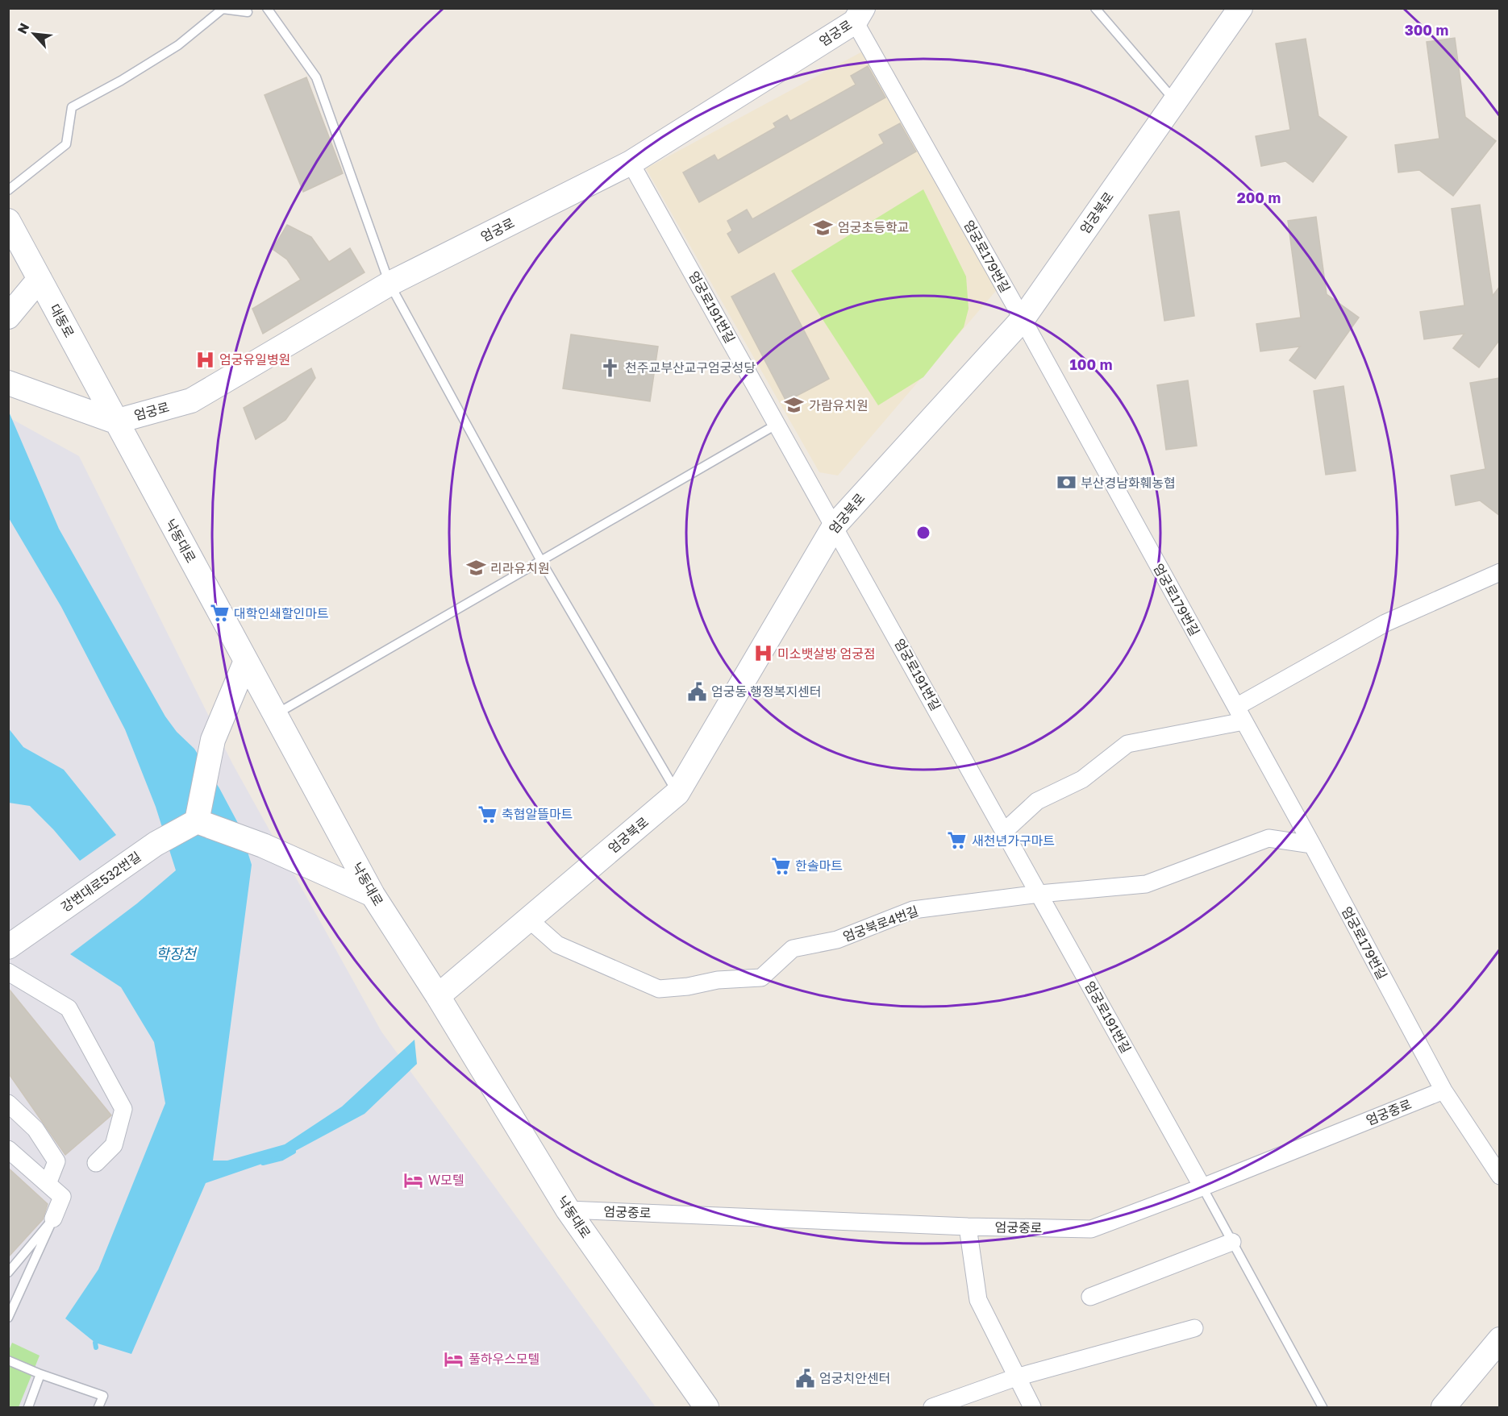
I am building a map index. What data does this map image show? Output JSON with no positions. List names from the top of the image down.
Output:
{
  "streets": {
    "street": [
      "엄궁로",
      "엄궁북로",
      "엄궁로179번길",
      "엄궁로191번길",
      "대동로",
      "낙동대로",
      "강변대로532번길",
      "엄궁북로4번길",
      "엄궁중로"
    ]
  },
  "crossings": [
    ["엄궁로", "엄궁로179번길"],
    ["엄궁로", "엄궁로191번길"],
    ["엄궁로", "대동로"],
    ["엄궁로", "낙동대로"],
    ["엄궁북로", "엄궁로179번길"],
    ["엄궁북로", "엄궁로191번길"],
    ["엄궁북로", "낙동대로"],
    ["엄궁북로", "엄궁북로4번길"],
    ["엄궁로179번길", "엄궁북로4번길"],
    ["엄궁로179번길", "엄궁중로"],
    ["엄궁로191번길", "엄궁북로4번길"],
    ["엄궁로191번길", "엄궁중로"],
    ["대동로", "낙동대로"],
    ["낙동대로", "엄궁중로"]
  ],
  "water": ["학장천"],
  "places": {
    "school or university": ["엄궁초등학교", "가람유치원", "리라유치원"],
    "hospital": ["엄궁유일병원", "미소뱃살방 엄궁점"],
    "church": ["천주교부산교구엄궁성당"],
    "bank": ["부산경남화훼농협"],
    "supermarket": [
      "대학인쇄할인마트",
      "축협알뜰마트",
      "새천년가구마트",
      "한솔마트"
    ],
    "public building": ["엄궁동 행정복지센터", "엄궁치안센터"],
    "hotel": ["W모텔", "풀하우스모텔"]
  },
  "north": "top left",
  "rings": ["300 m", "200 m", "100 m"]
}
